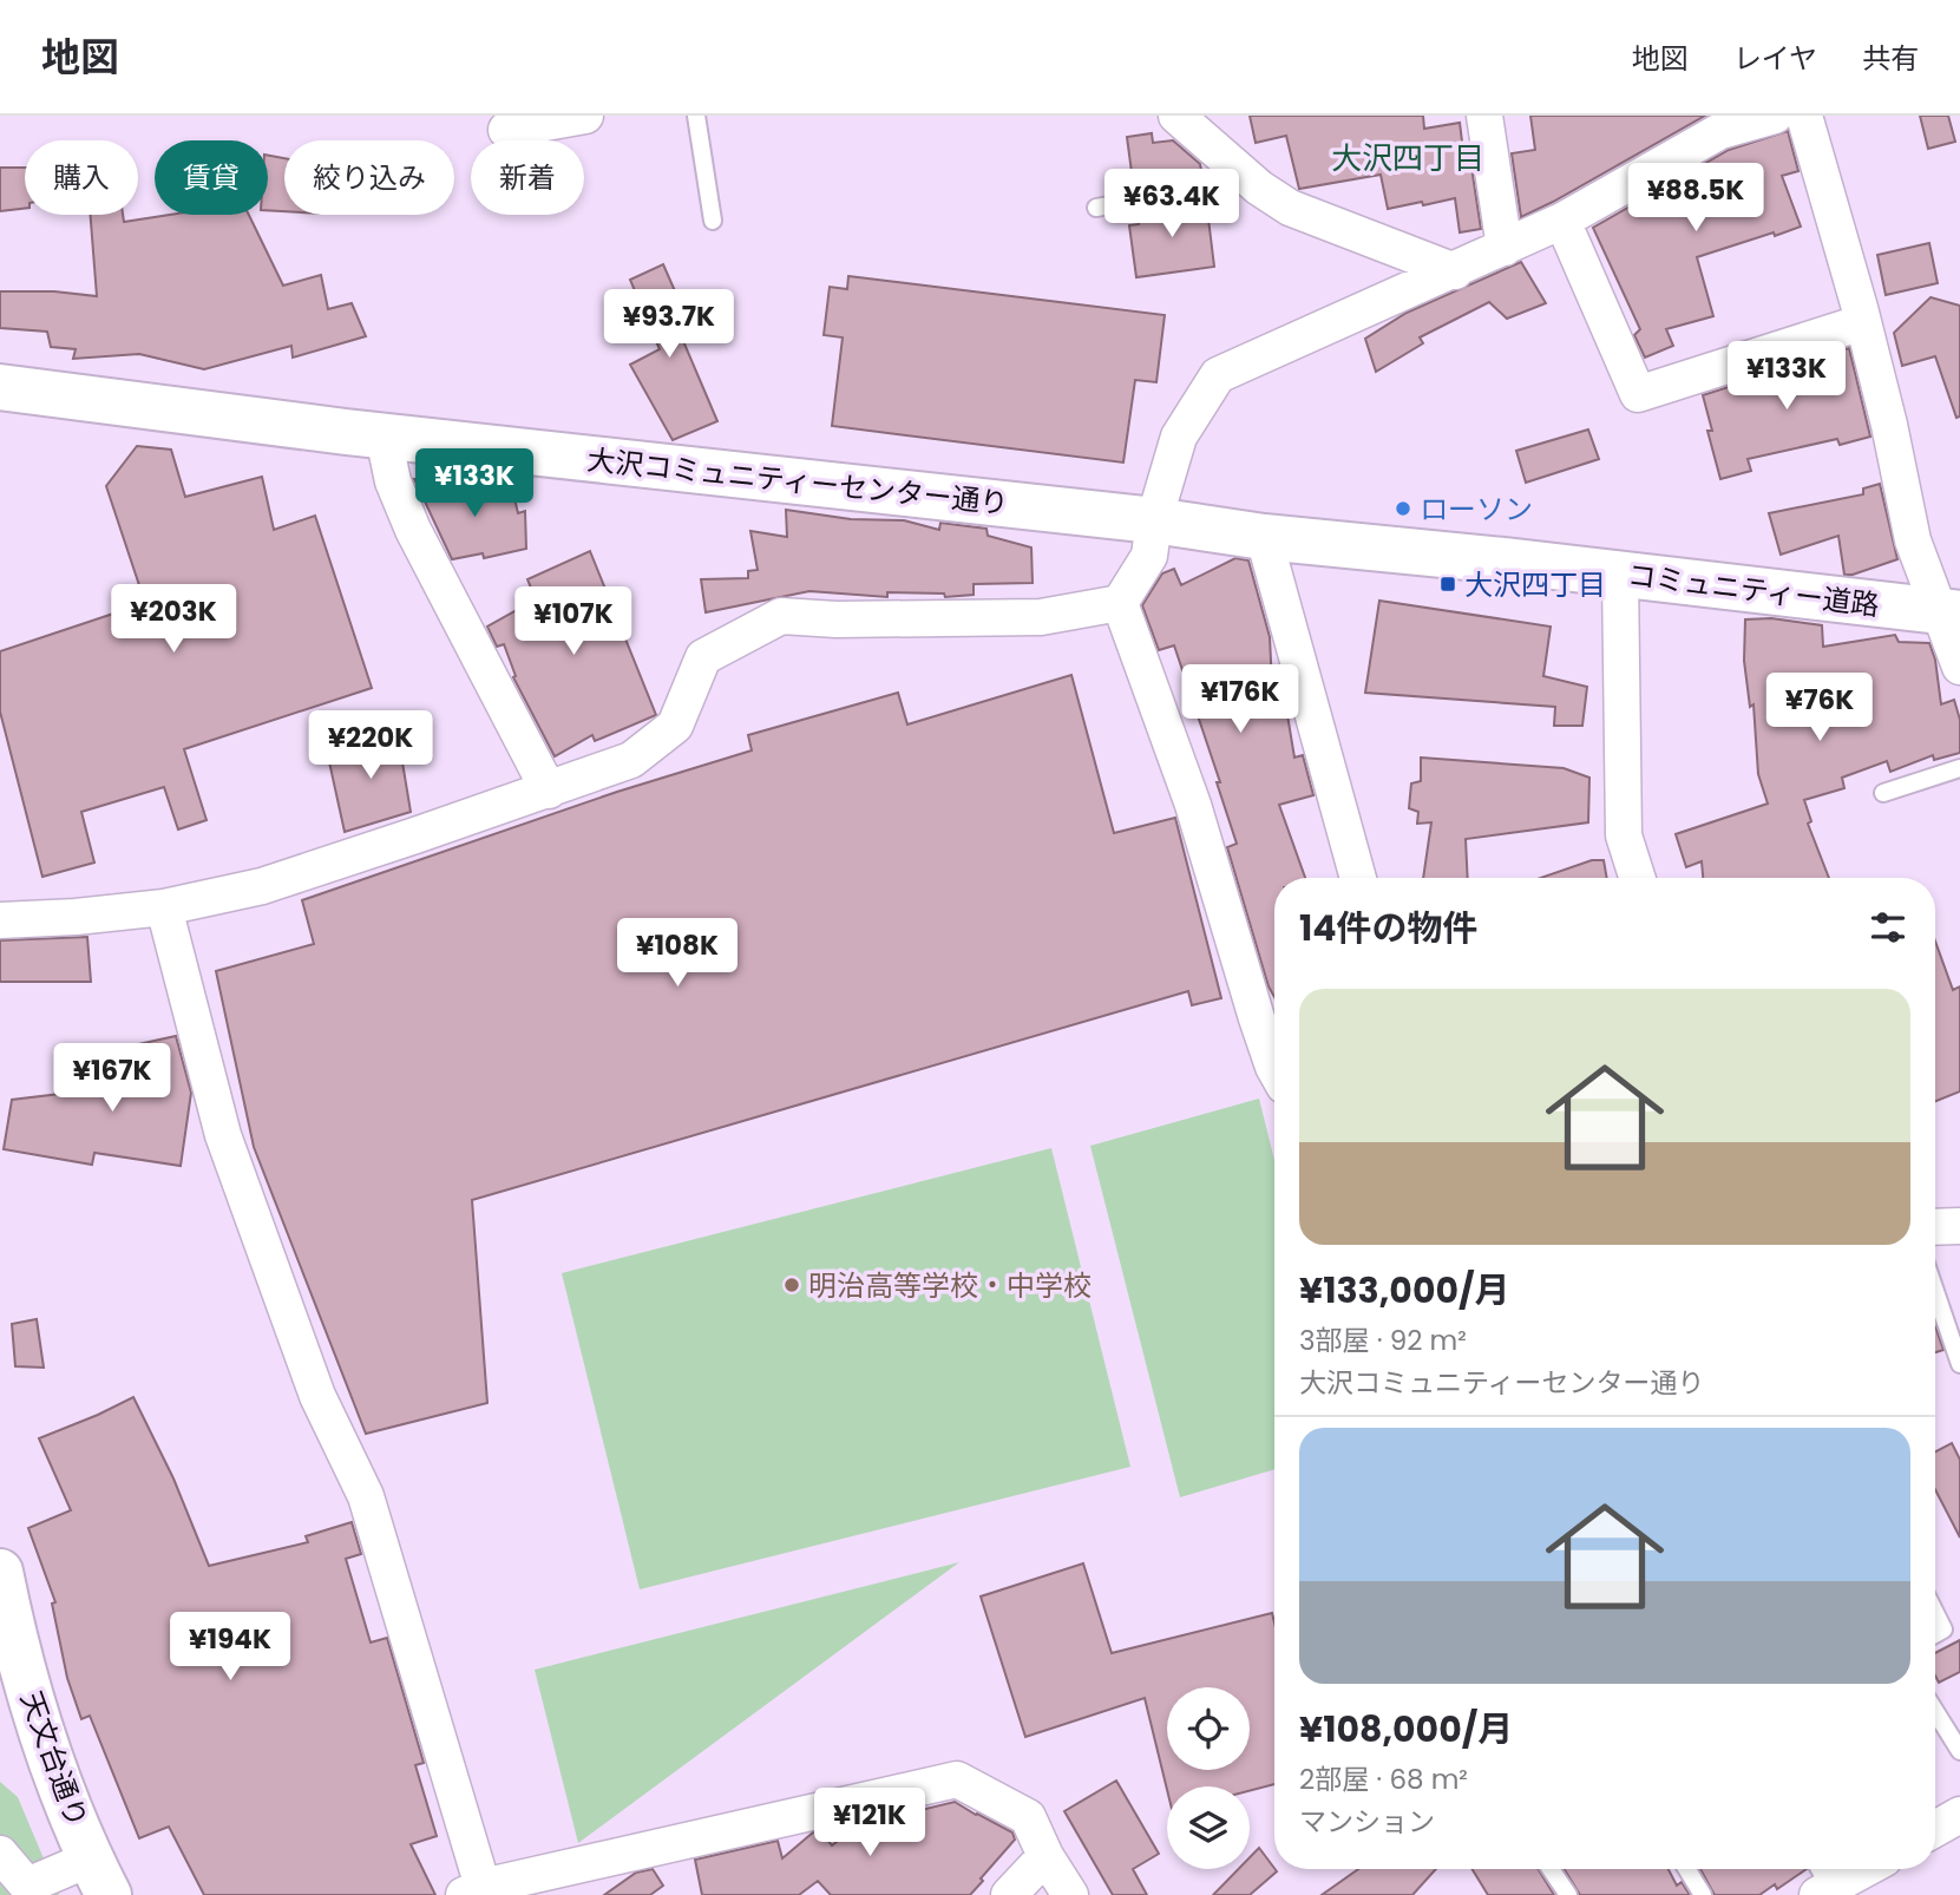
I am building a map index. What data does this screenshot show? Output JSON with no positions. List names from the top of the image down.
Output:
{
  "streets": {
    "street": ["大沢コミュニティーセンター通り", "コミュニティー道路", "天文台通り"]
  },
  "crossings": [
    ["大沢コミュニティーセンター通り", "コミュニティー道路"]
  ],
  "districts": ["大沢四丁目"],
  "places": {
    "other": ["ローソン", "明治高等学校・中学校"],
    "transit": ["大沢四丁目"]
  },
  "page": {
    "header": "地図",
    "nav": ["地図", "レイヤ", "共有"],
    "chip": [
      "購入",
      "賃貸",
      "絞り込み",
      "新着"
    ],
    "price": [
      "¥88.5K",
      "¥63.4K",
      "¥93.7K",
      "¥133K",
      "¥133K",
      "¥203K",
      "¥107K",
      "¥176K",
      "¥76K",
      "¥220K",
      "¥108K",
      "¥167K",
      "¥194K",
      "¥121K"
    ],
    "heading": "14件の物件",
    "list": [
      {
        "name": "¥133,000/月",
        "note": "3部屋 · 92 m² · 大沢コミュニティーセンター通り"
      },
      {
        "name": "¥108,000/月",
        "note": "2部屋 · 68 m² · マンション"
      }
    ]
  }
}
